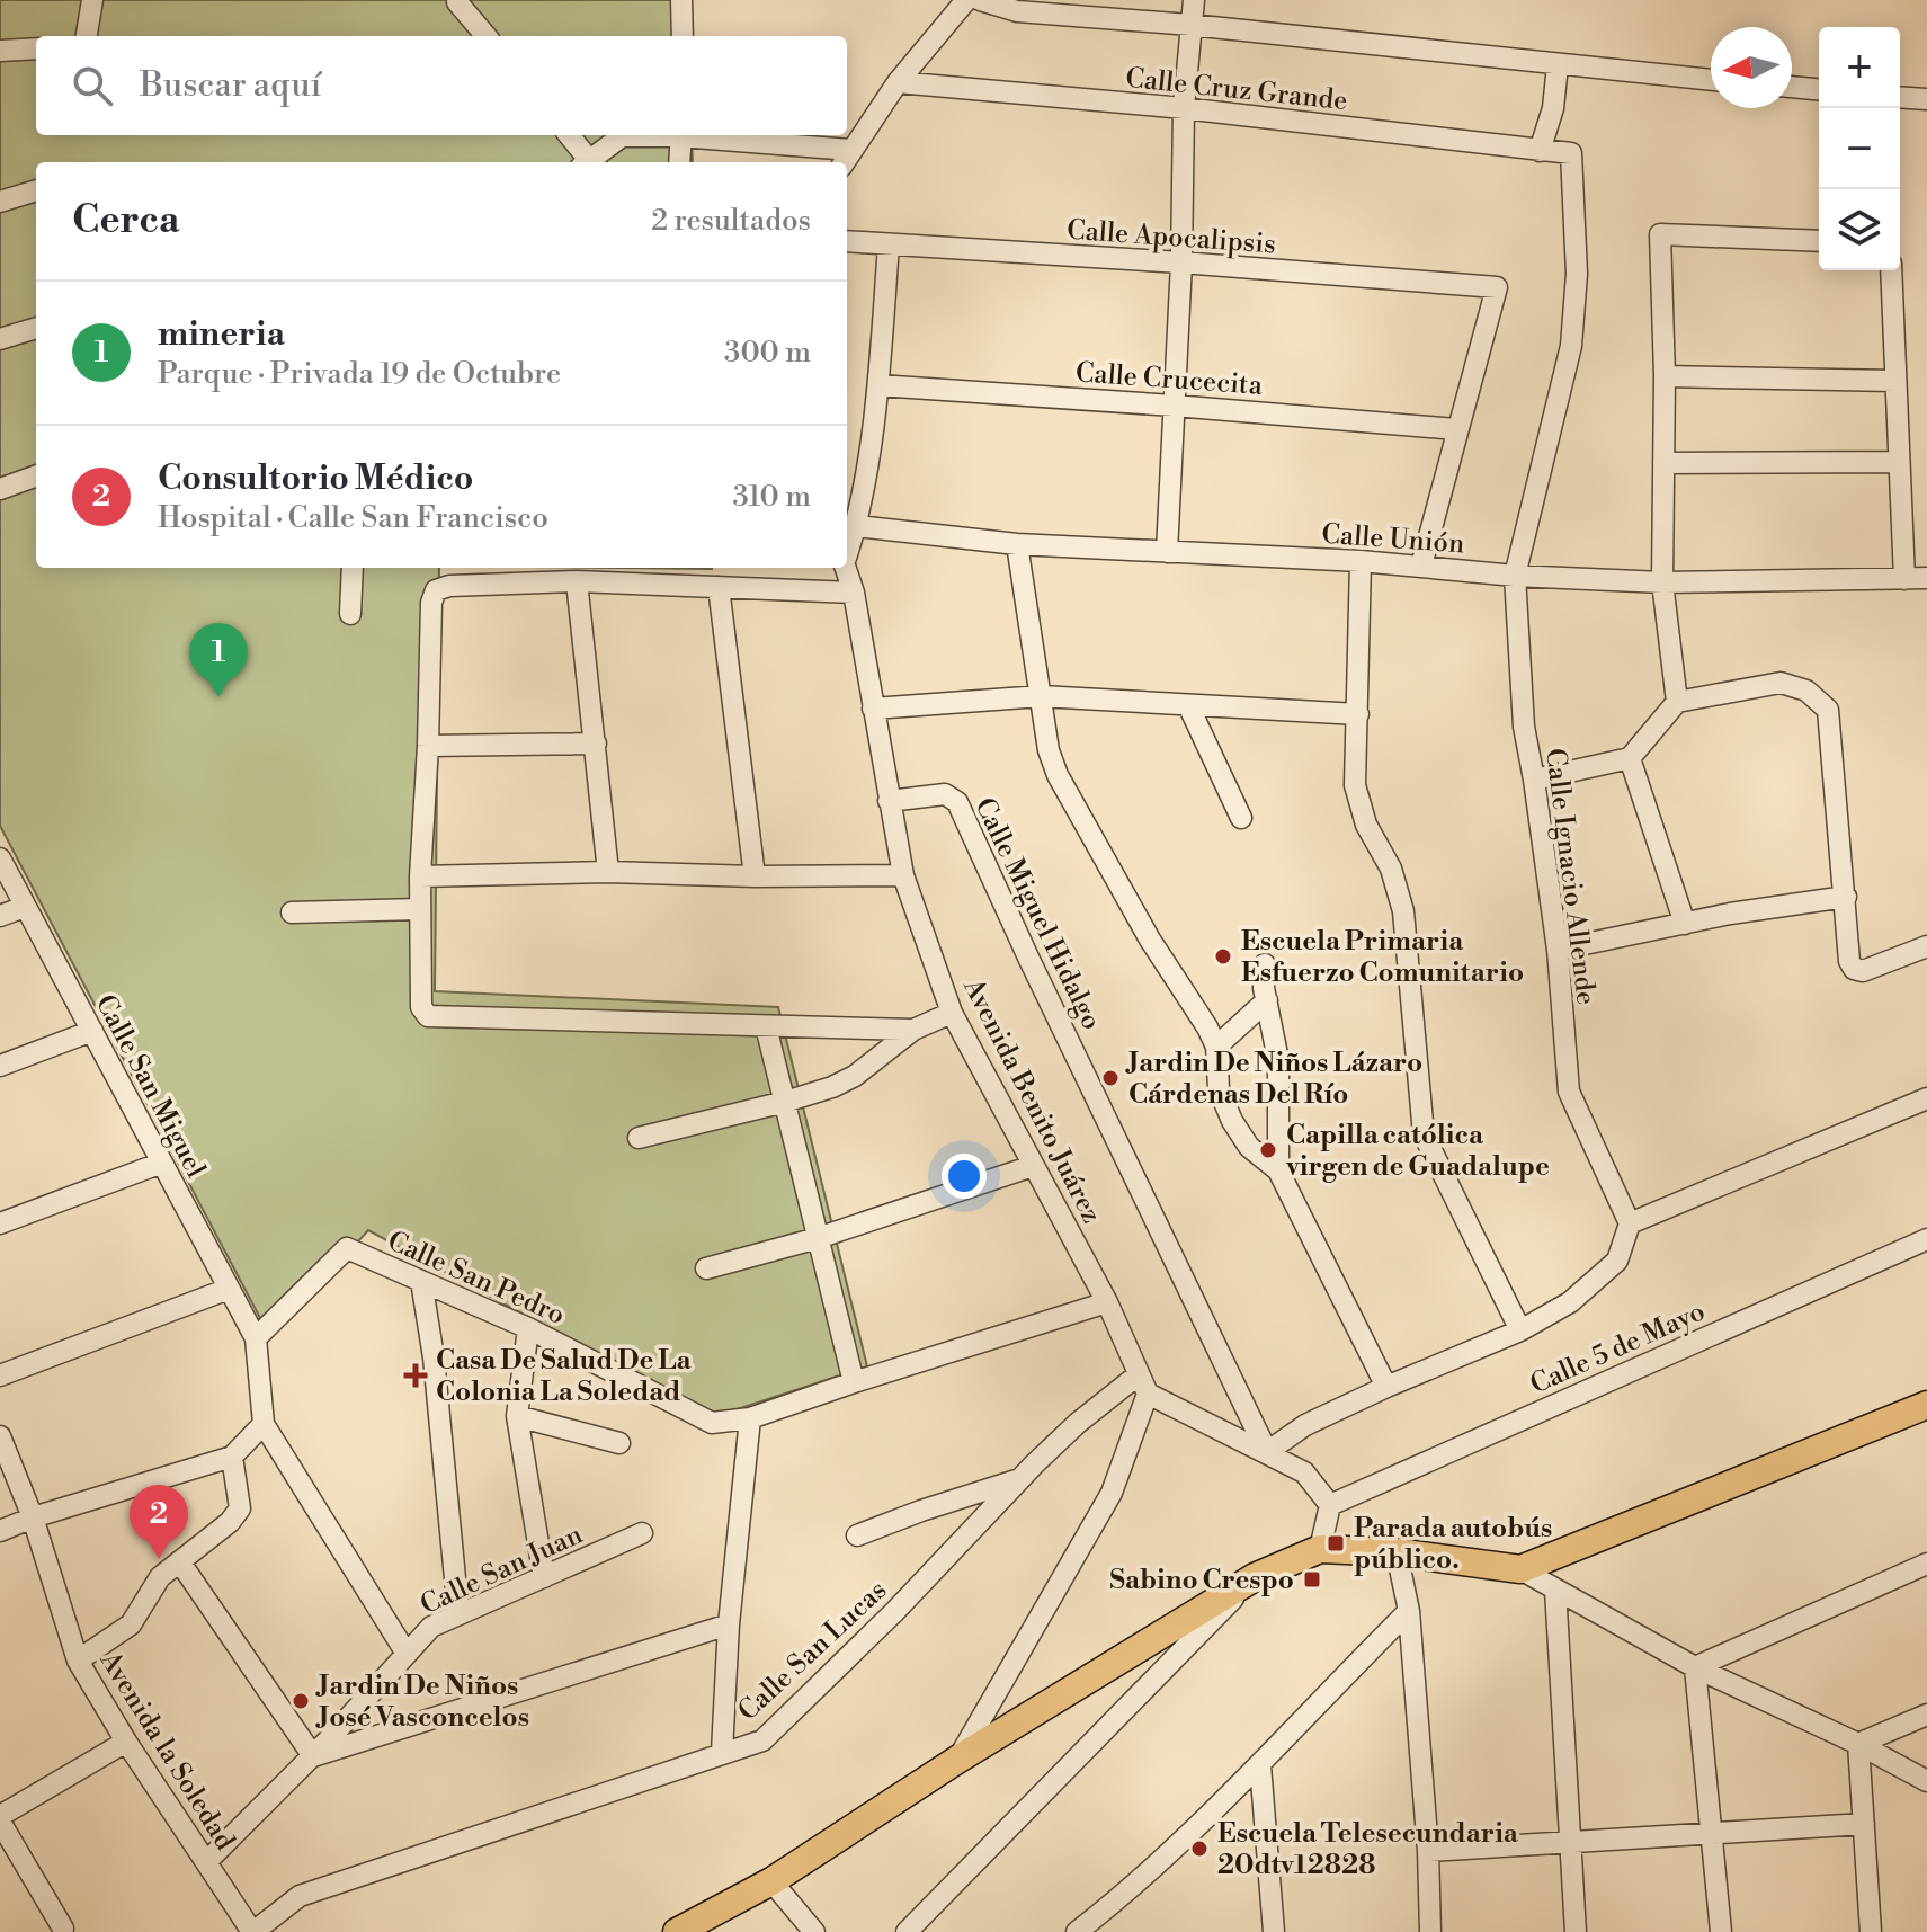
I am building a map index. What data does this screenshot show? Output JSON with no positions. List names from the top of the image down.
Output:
{
  "streets": {
    "street": [
      "Calle Cruz Grande",
      "Calle Apocalipsis",
      "Calle Crucecita",
      "Calle Unión",
      "Calle Ignacio Allende",
      "Calle Miguel Hidalgo",
      "Calle San Miguel",
      "Avenida Benito Juárez",
      "Calle San Pedro",
      "Calle 5 de Mayo",
      "Calle San Juan",
      "Calle San Lucas",
      "Avenida la Soledad"
    ]
  },
  "crossings": [
    ["Calle Cruz Grande", "Calle Ignacio Allende"],
    ["Calle Apocalipsis", "Calle Crucecita"],
    ["Calle Unión", "Calle Ignacio Allende"],
    ["Calle Miguel Hidalgo", "Avenida Benito Juárez"],
    ["Calle San Miguel", "Calle San Pedro"],
    ["Avenida Benito Juárez", "Calle San Pedro"],
    ["Avenida Benito Juárez", "Calle San Lucas"],
    ["Calle San Juan", "Avenida la Soledad"],
    ["Calle San Lucas", "Avenida la Soledad"]
  ],
  "places": {
    "other": [
      "Escuela Primaria Esfuerzo Comunitario",
      "Jardin De Niños Lázaro Cárdenas Del Río",
      "Capilla católica virgen de Guadalupe",
      "Jardin De Niños José Vasconcelos",
      "Escuela Telesecundaria 20dtv12828"
    ],
    "health": ["Casa De Salud De La Colonia La Soledad"],
    "transit": ["Parada autobús público.", "Sabino Crespo"]
  },
  "north": "left",
  "page": {
    "map_buttons": ["+", "−"],
    "search": "Buscar aquí",
    "heading": ["Cerca", "2 resultados"],
    "list": [
      {
        "mark": "1",
        "name": "mineria",
        "note": "Parque · Privada 19 de Octubre",
        "value": "300 m"
      },
      {
        "mark": "2",
        "name": "Consultorio Médico",
        "note": "Hospital · Calle San Francisco",
        "value": "310 m"
      }
    ],
    "pins": ["1", "2"]
  }
}
